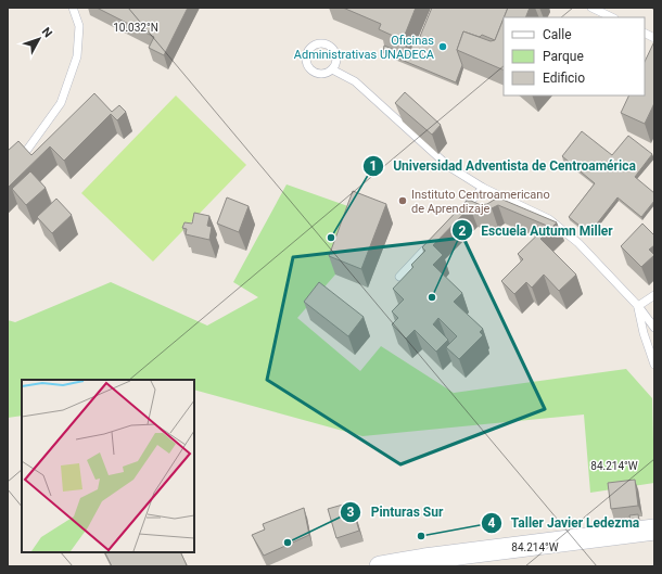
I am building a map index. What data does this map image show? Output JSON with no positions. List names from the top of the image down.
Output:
{
  "places": [
    "Oficinas Administrativas UNADECA",
    "Instituto Centroamericano de Aprendizaje",
    "Universidad Adventista de Centroamérica",
    "Escuela Autumn Miller",
    "Taller Javier Ledezma",
    "Pinturas Sur"
  ],
  "legend": ["Calle", "Parque", "Edificio"],
  "north": "top right",
  "coordinates": ["10.032°N", "84.214°W"]
}
